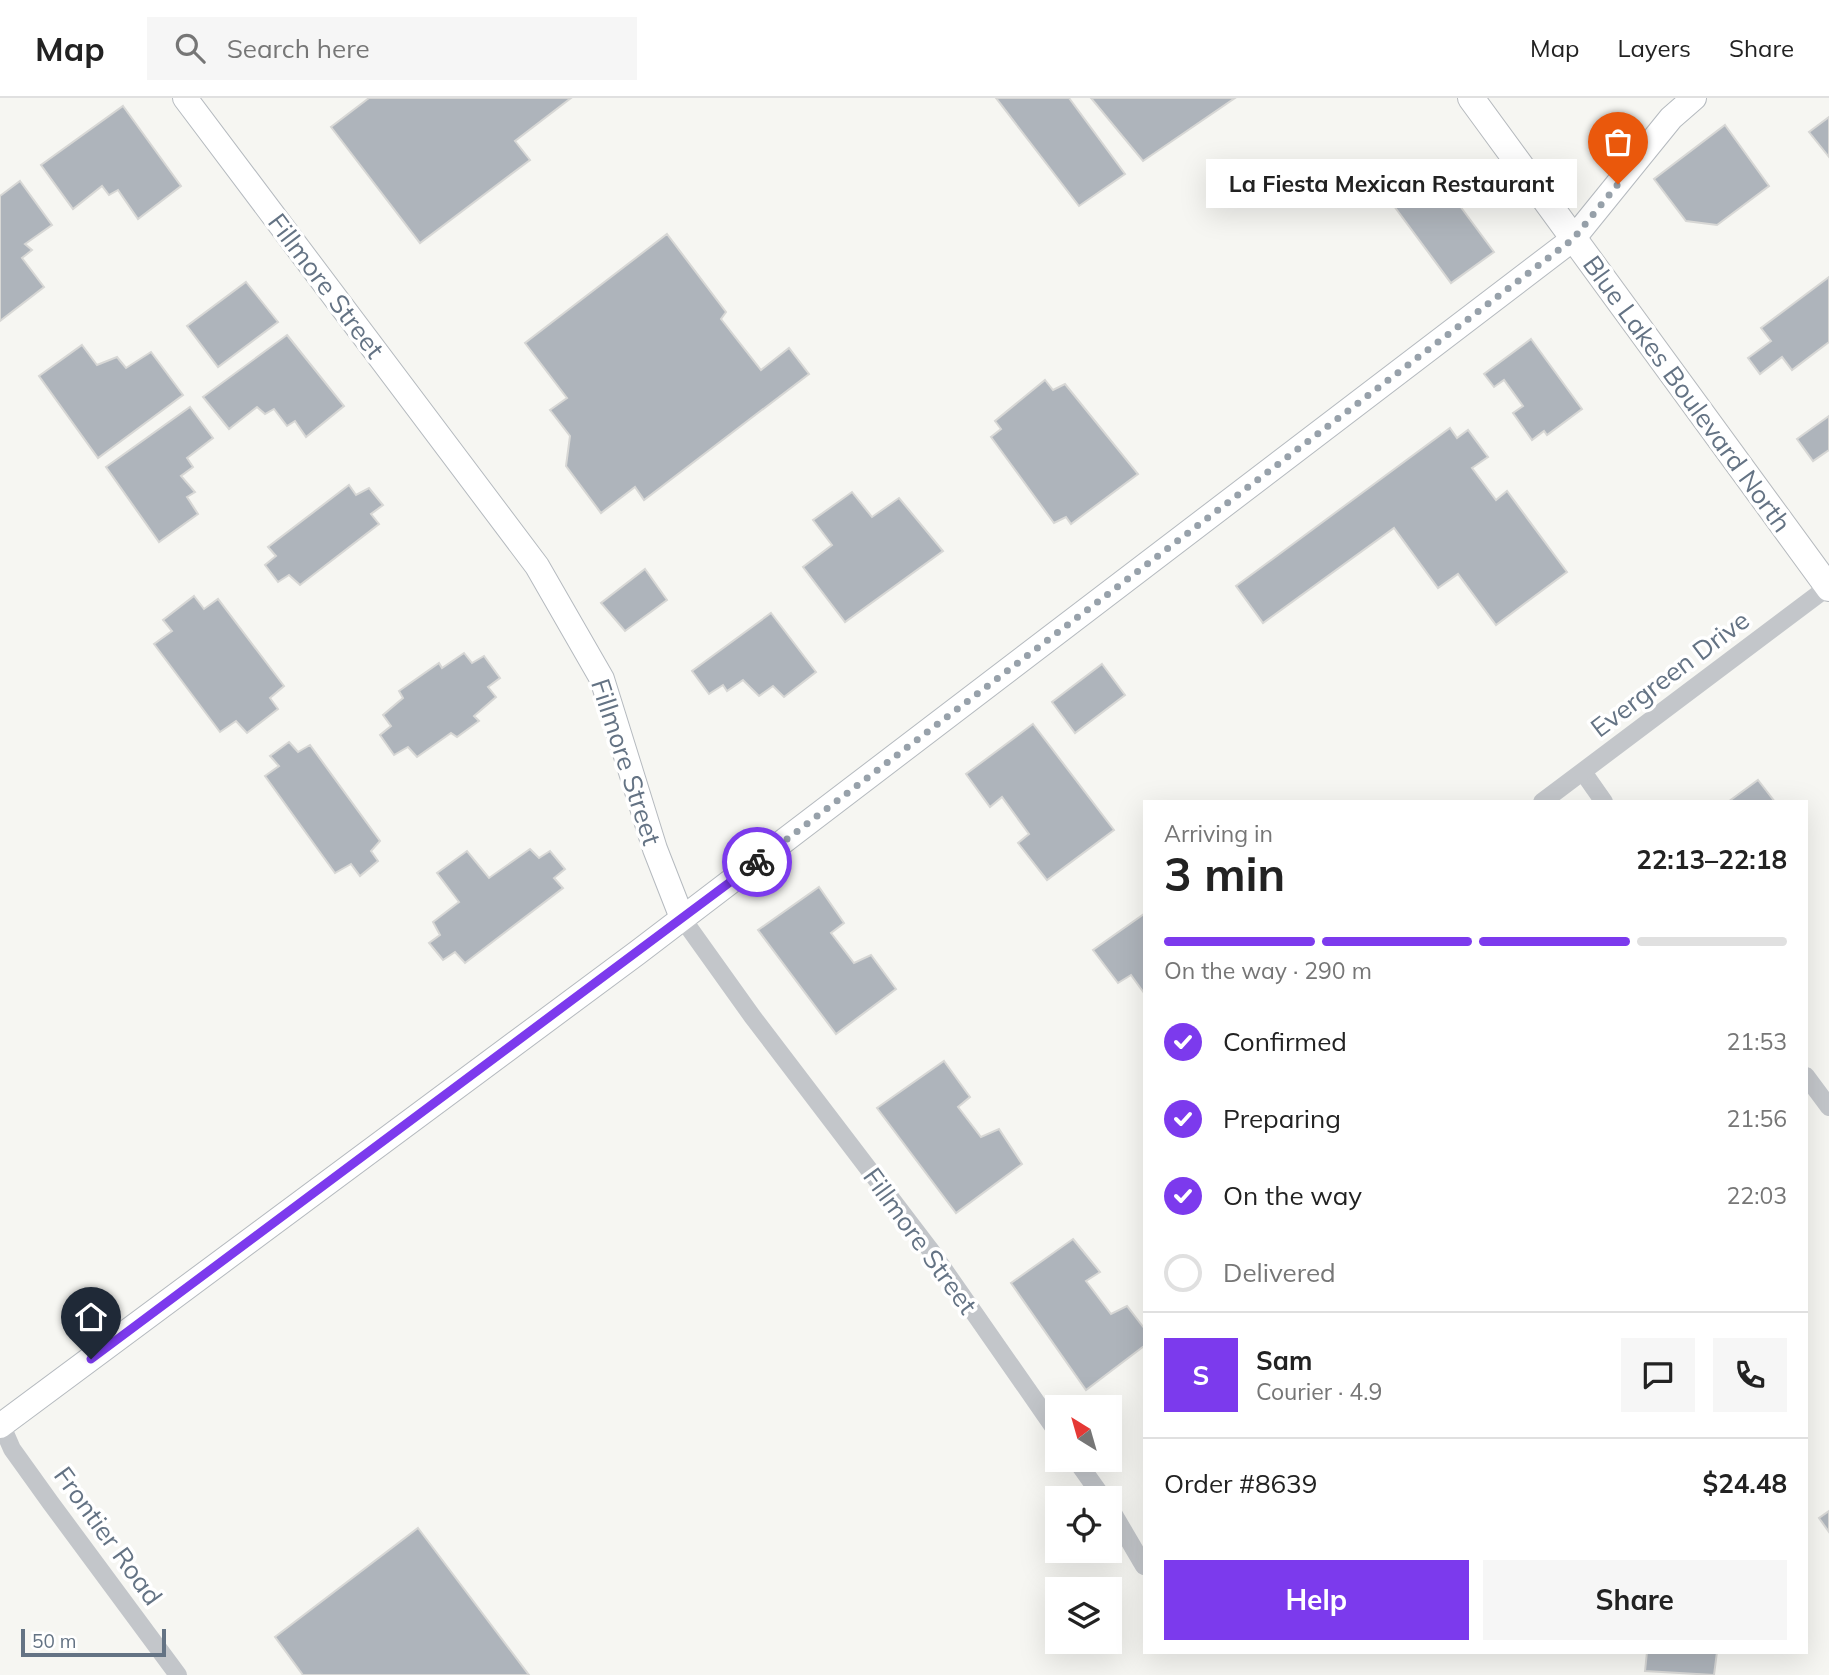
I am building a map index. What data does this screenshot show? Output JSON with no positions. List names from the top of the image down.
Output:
{
  "streets": {
    "main road": ["Fillmore Street", "Blue Lakes Boulevard North"],
    "street": ["Evergreen Drive", "Frontier Road"]
  },
  "crossings": [
    ["Blue Lakes Boulevard North", "Evergreen Drive"]
  ],
  "places": ["La Fiesta Mexican Restaurant"],
  "scale_bar": "50 m",
  "north": "top left",
  "page": {
    "header": "Map",
    "search": "Search here",
    "nav": ["Map", "Layers", "Share"],
    "bubble": "La Fiesta Mexican Restaurant",
    "heading": ["3 min", "Arriving in", "22:13–22:18"],
    "panel": [
      "Sam",
      "Courier · 4.9",
      "Order #8639",
      "$24.48"
    ],
    "bar": "On the way · 290 m",
    "list": [
      ["Confirmed", "21:53"],
      ["Preparing", "21:56"],
      ["On the way", "22:03"],
      "Delivered"
    ],
    "round": "S",
    "buttons": ["Help", "Share"],
    "scale": "50 m"
  }
}
